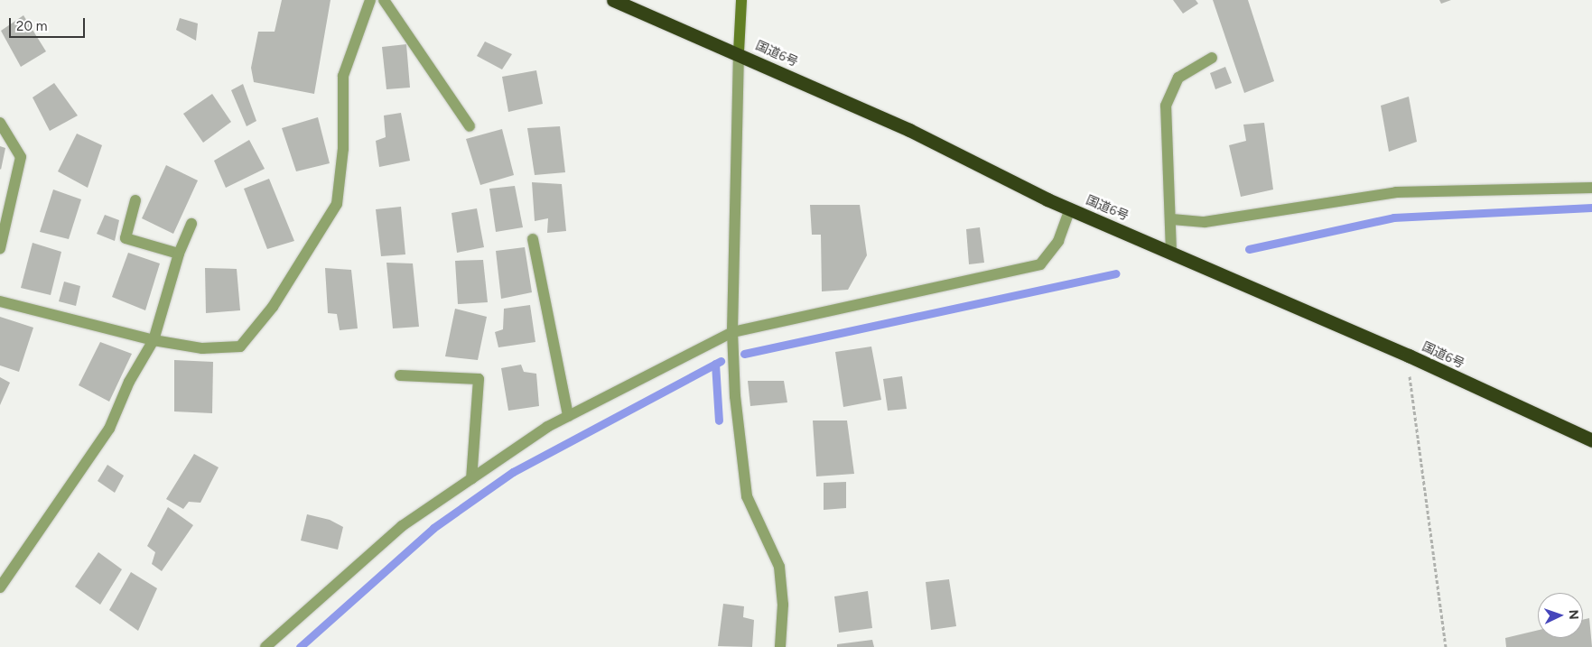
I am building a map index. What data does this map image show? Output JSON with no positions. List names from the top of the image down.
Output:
{
  "streets": {
    "highway": ["国道6号"]
  },
  "scale_bar": "20 m",
  "north": "right"
}
